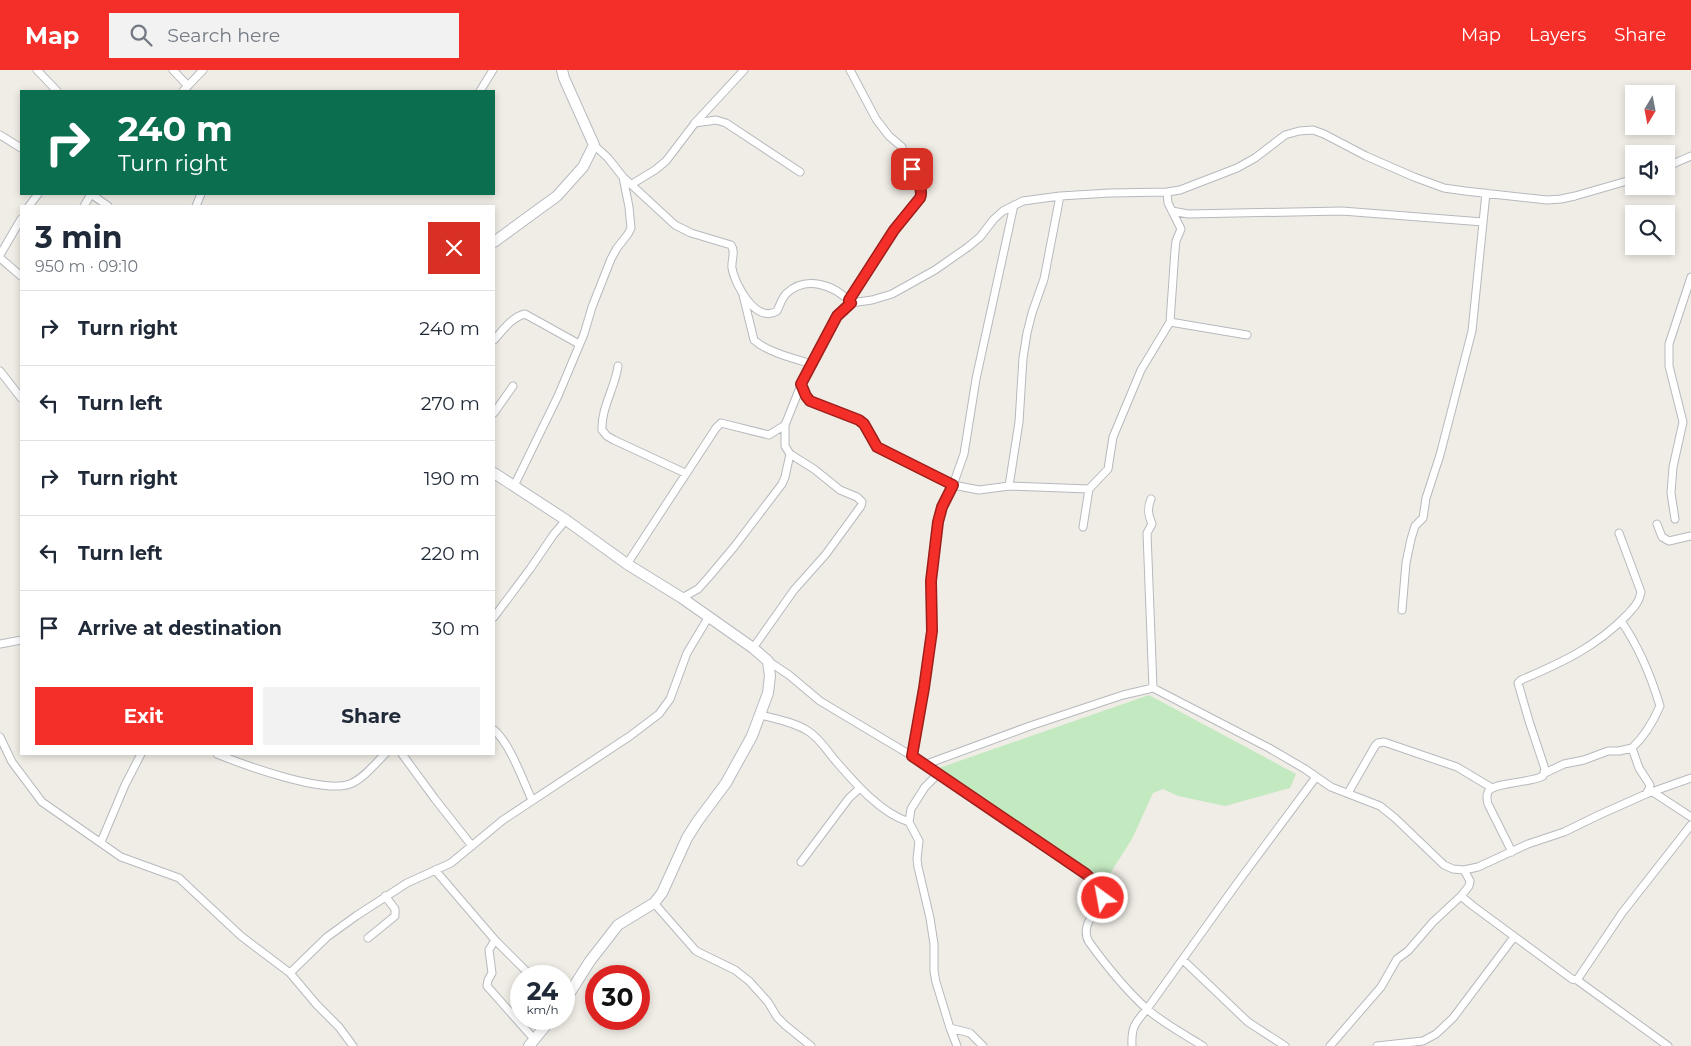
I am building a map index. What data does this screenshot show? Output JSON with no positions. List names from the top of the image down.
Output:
{
  "north": "bottom",
  "page": {
    "header": "Map",
    "search": "Search here",
    "nav": ["Map", "Layers", "Share"],
    "turn": ["240 m", "Turn right"],
    "heading": ["3 min", "950 m · 09:10"],
    "list": [
      {
        "name": "Turn right",
        "value": "240 m"
      },
      {
        "name": "Turn left",
        "value": "270 m"
      },
      {
        "name": "Turn right",
        "value": "190 m"
      },
      {
        "name": "Turn left",
        "value": "220 m"
      },
      {
        "name": "Arrive at destination",
        "value": "30 m"
      }
    ],
    "buttons": ["Exit", "Share"],
    "speed": "24 km/h",
    "limit": "30"
  }
}
